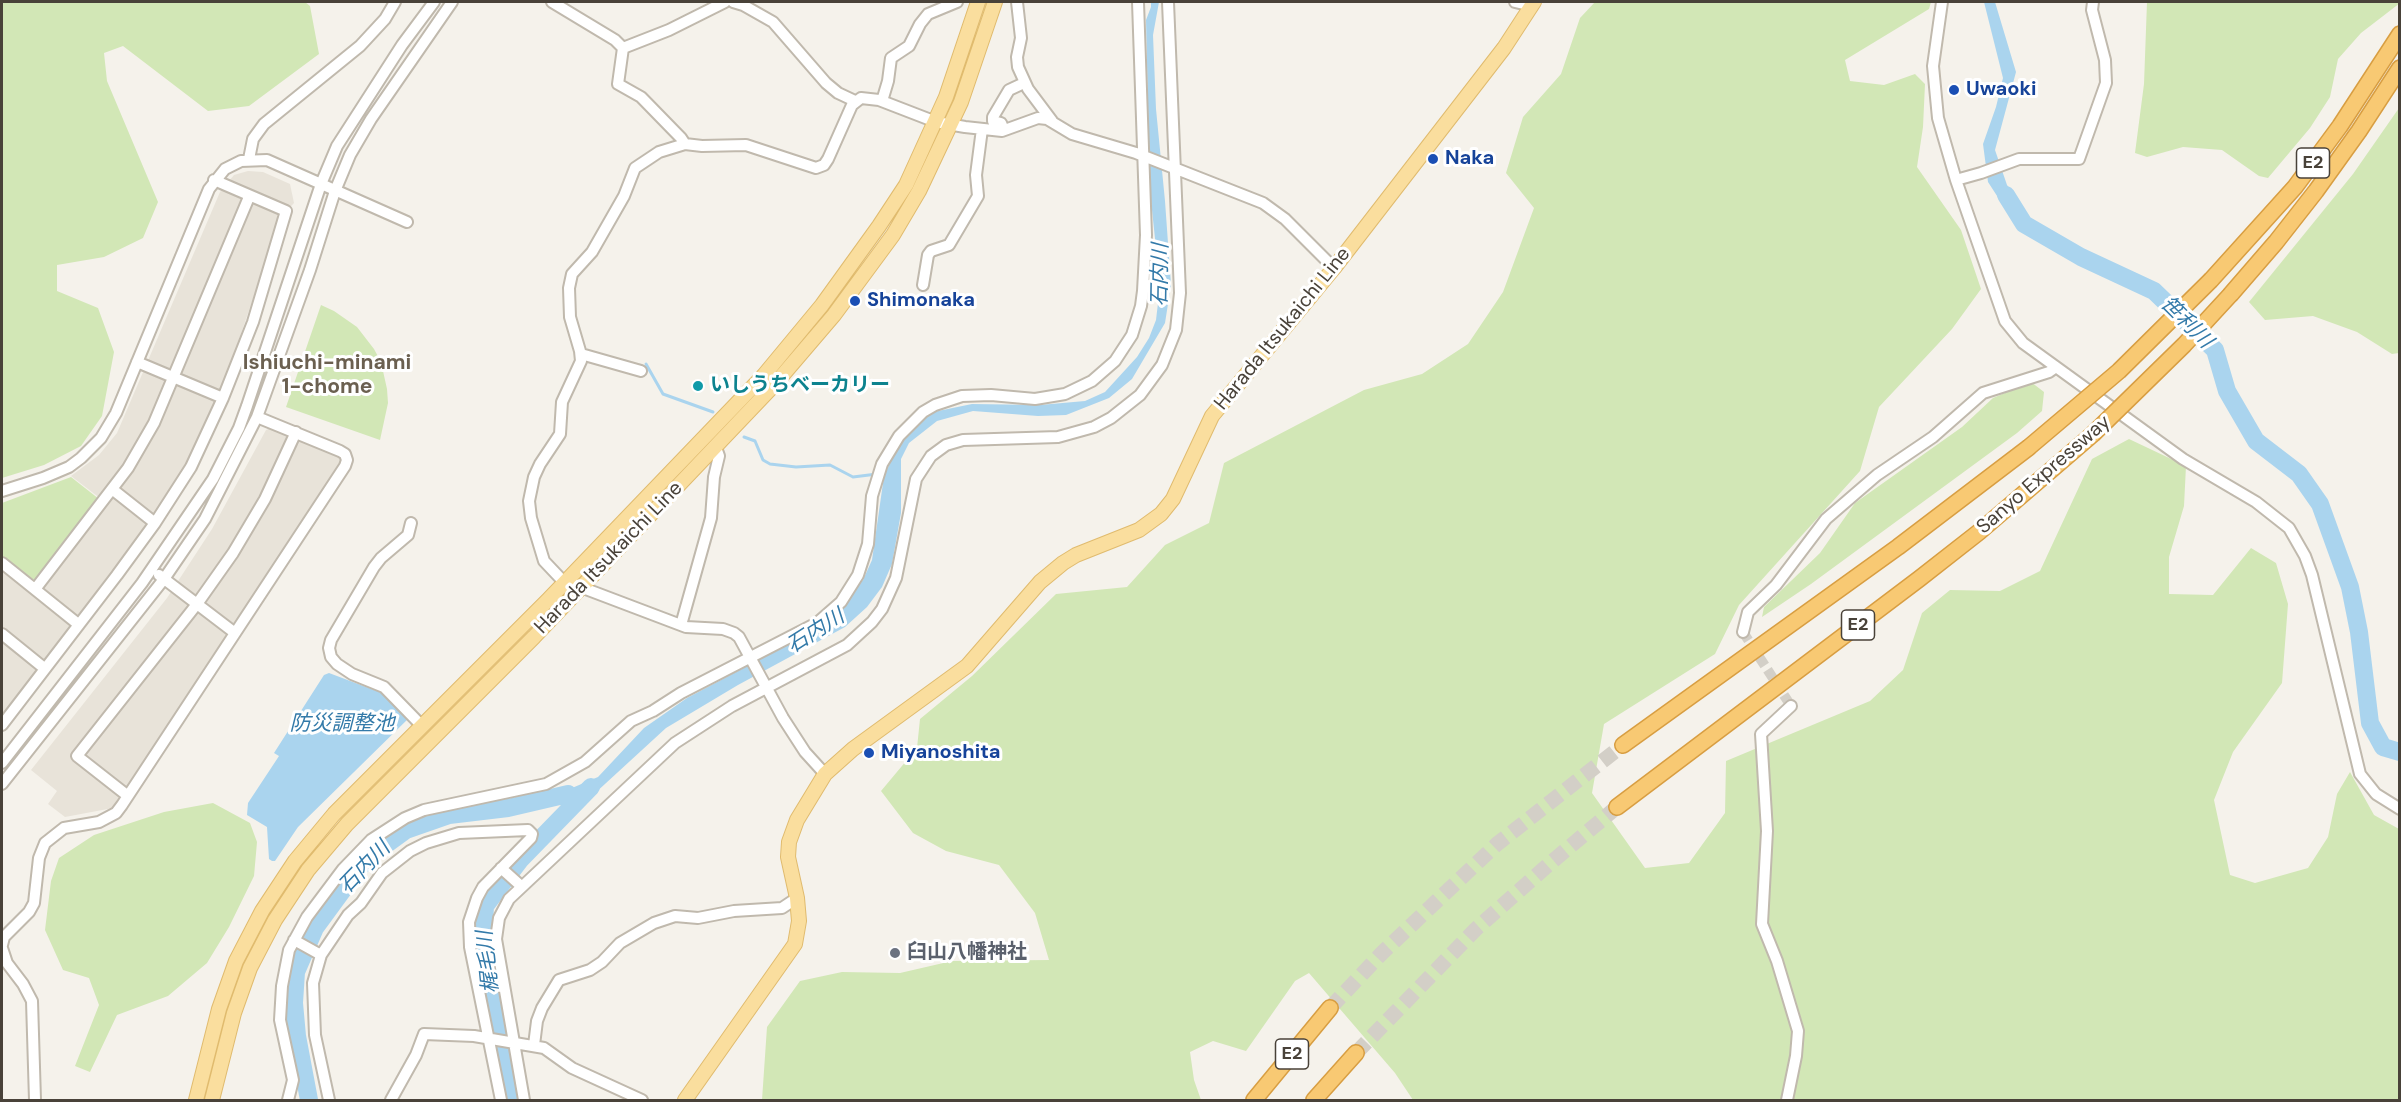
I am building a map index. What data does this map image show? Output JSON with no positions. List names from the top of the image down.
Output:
{
  "streets": {
    "highway": ["E2", "Sanyo Expressway"],
    "main road": ["Harada Itsukaichi Line"]
  },
  "districts": ["Ishiuchi-minami 1-chome"],
  "water": [
    "石内川",
    "笹利川",
    "防災調整池",
    "梶毛川"
  ],
  "places": [
    "Uwaoki",
    "Naka",
    "Shimonaka",
    "いしうちベーカリー",
    "Miyanoshita",
    "臼山八幡神社"
  ]
}
